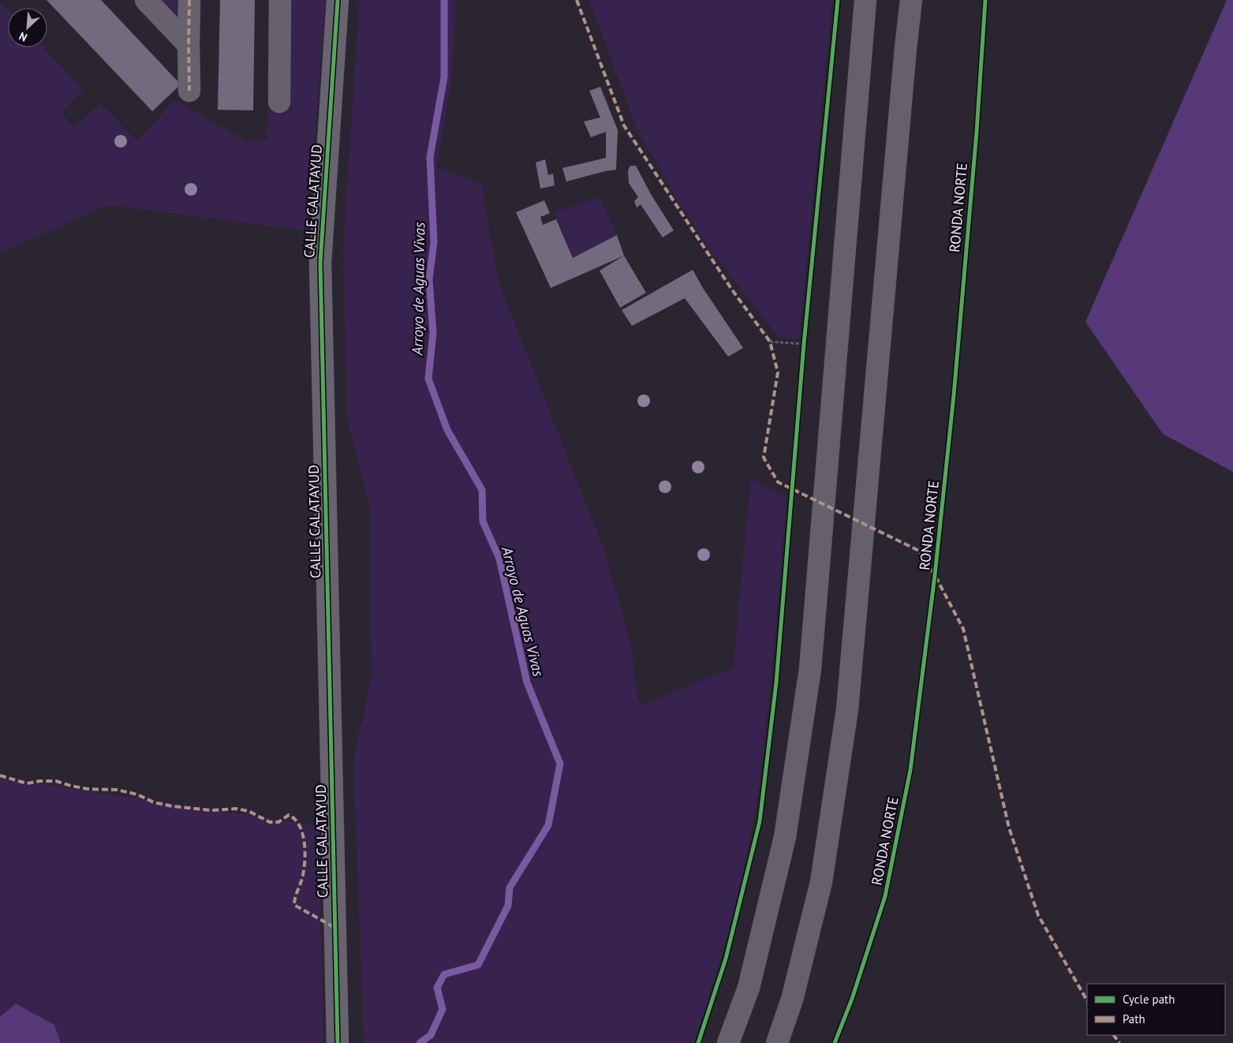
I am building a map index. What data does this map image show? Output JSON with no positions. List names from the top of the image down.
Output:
{
  "streets": {
    "main road": ["CALLE CALATAYUD"],
    "cycle path": ["RONDA NORTE"]
  },
  "water": ["Arroyo de Aguas Vivas"],
  "legend": ["Cycle path", "Path"],
  "north": "bottom left"
}
